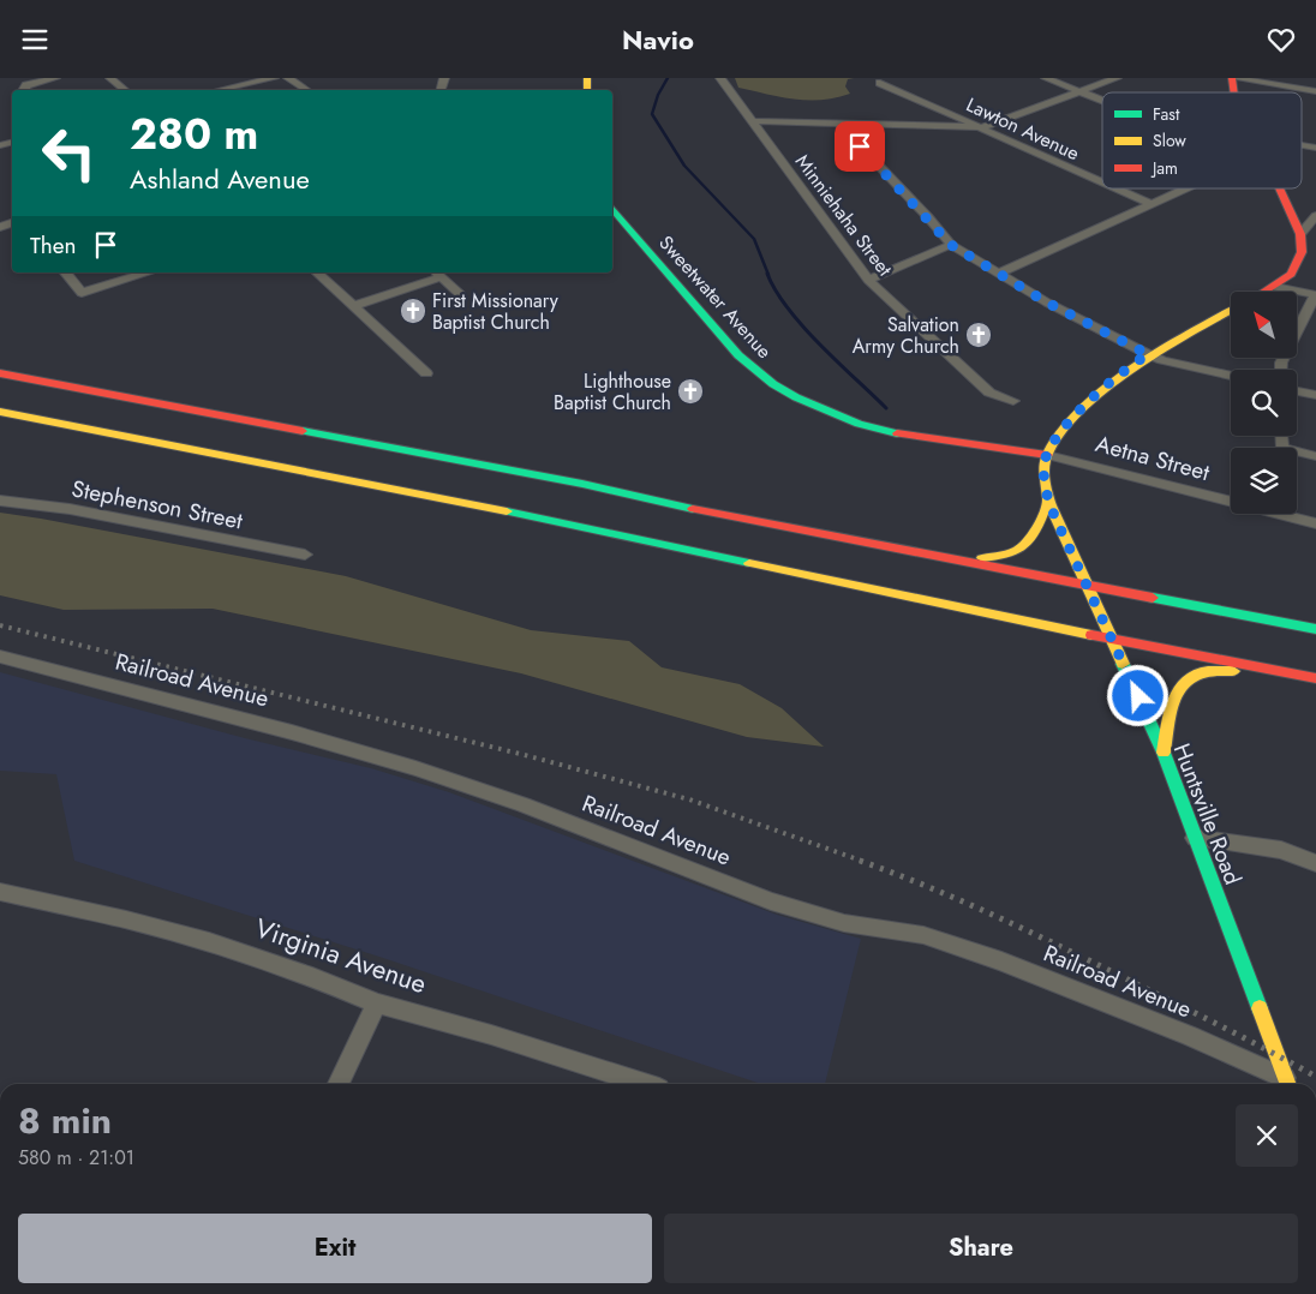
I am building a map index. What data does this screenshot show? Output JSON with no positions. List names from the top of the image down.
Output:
{
  "streets": {
    "main road": ["Sweetwater Avenue", "Huntsville Road"],
    "street": [
      "Lawton Avenue",
      "Minniehaha Street",
      "Aetna Street",
      "Stephenson Street",
      "Railroad Avenue",
      "Virginia Avenue"
    ]
  },
  "crossings": [
    ["Sweetwater Avenue", "Aetna Street"],
    ["Sweetwater Avenue", "Huntsville Road"],
    ["Aetna Street", "Huntsville Road"],
    ["Railroad Avenue", "Huntsville Road"]
  ],
  "places": {
    "church": ["First Missionary Baptist Church", "Salvation Army Church", "Lighthouse Baptist Church"]
  },
  "legend": ["Fast", "Slow", "Jam"],
  "north": "top left",
  "page": {
    "header": "Navio",
    "turn": ["280 m", "Ashland Avenue"],
    "then": "Then",
    "heading": ["8 min", "580 m · 21:01"],
    "buttons": ["Exit", "Share"]
  }
}
